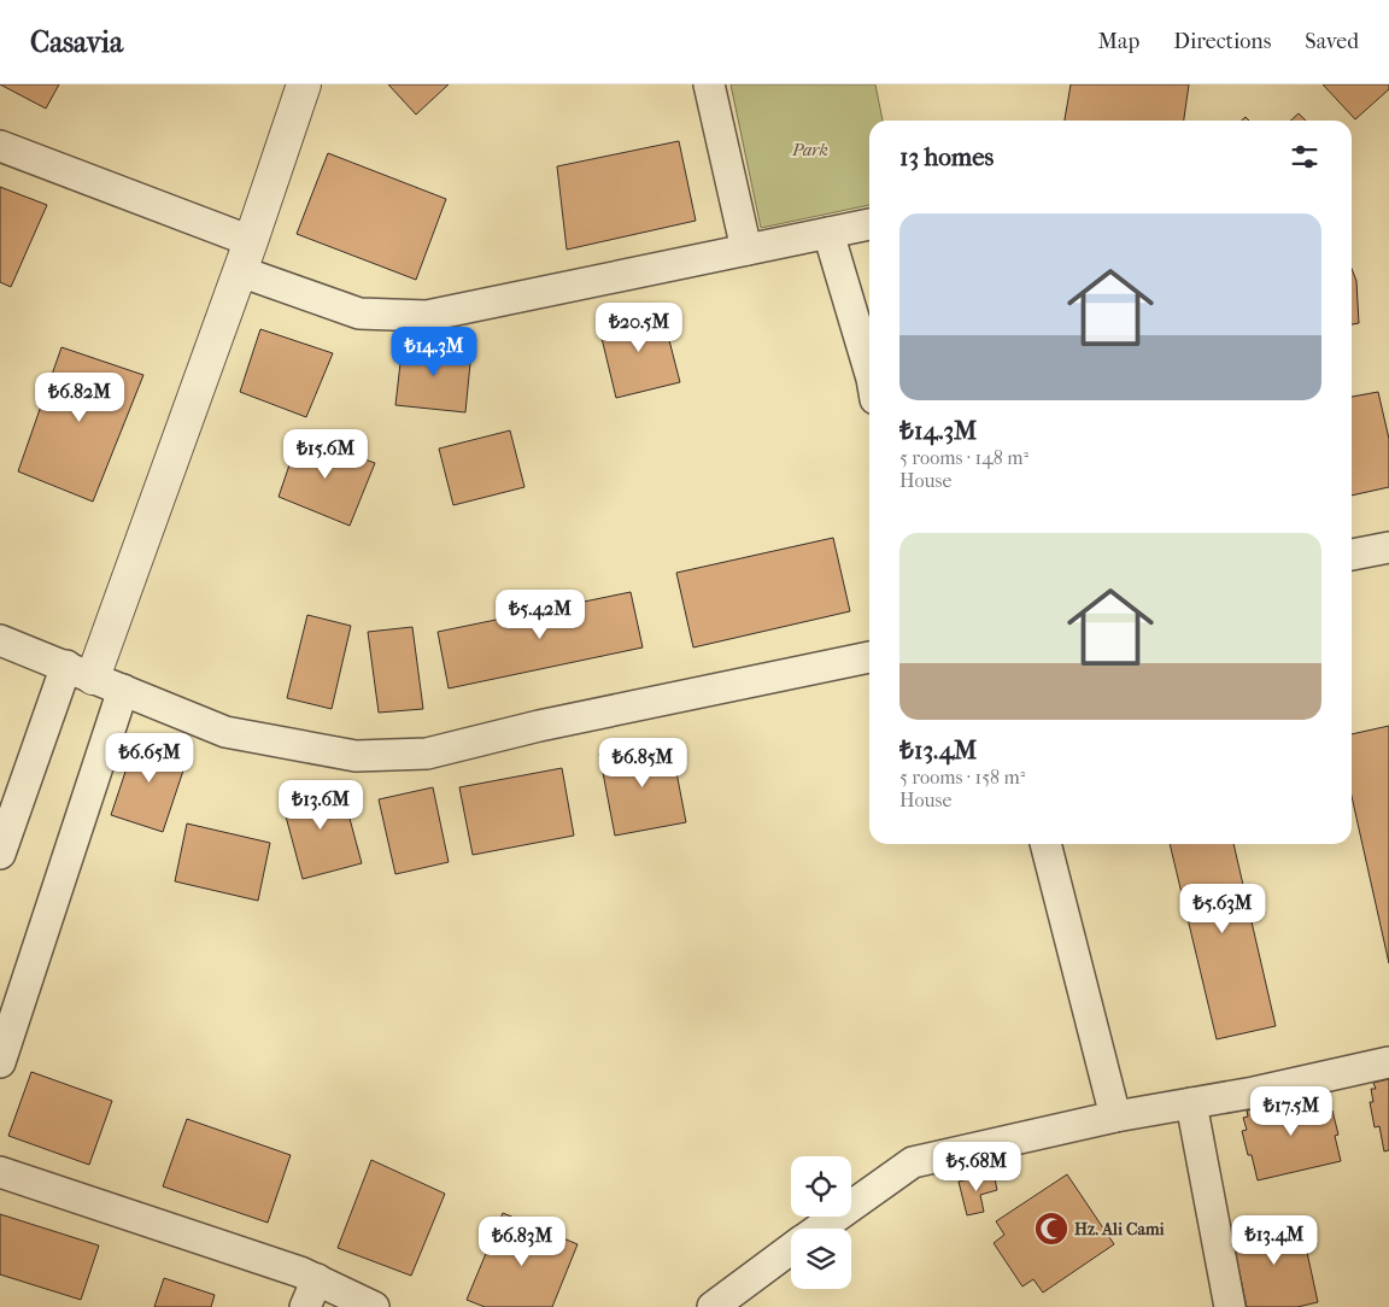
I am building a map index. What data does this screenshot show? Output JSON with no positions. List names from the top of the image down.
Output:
{
  "parks": ["Park"],
  "places": {
    "mosque": ["Hz. Ali Cami"]
  },
  "page": {
    "header": "Casavia",
    "nav": ["Map", "Directions", "Saved"],
    "heading": "13 homes",
    "list": [
      {
        "name": "₺14.3M",
        "note": "5 rooms · 148 m² · House"
      },
      {
        "name": "₺13.4M",
        "note": "5 rooms · 158 m² · House"
      }
    ],
    "price": [
      "₺20.5M",
      "₺14.3M",
      "₺6.82M",
      "₺15.6M",
      "₺5.42M",
      "₺6.65M",
      "₺6.85M",
      "₺13.6M",
      "₺5.63M",
      "₺17.5M",
      "₺5.68M",
      "₺13.4M",
      "₺6.83M"
    ]
  }
}
